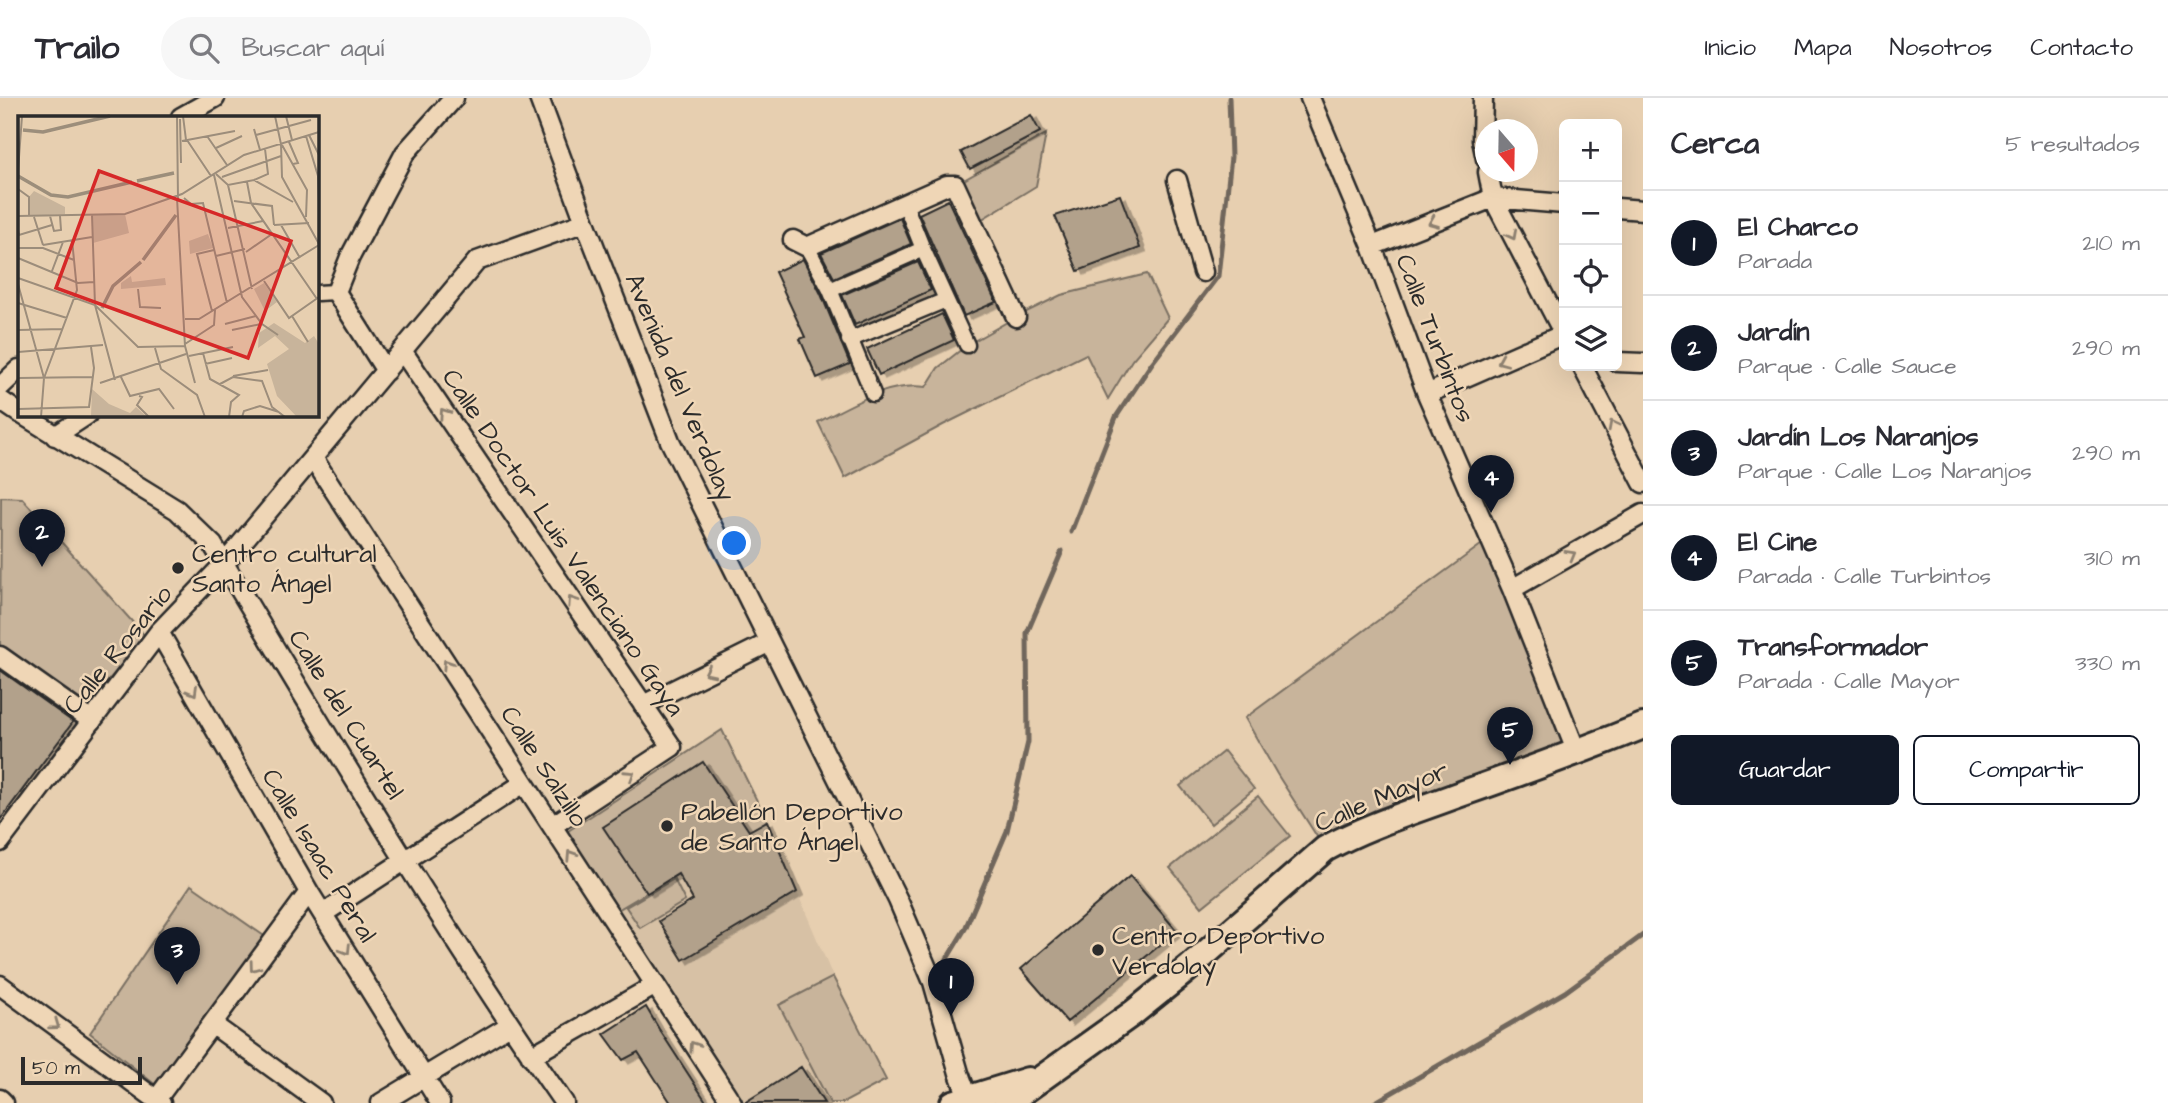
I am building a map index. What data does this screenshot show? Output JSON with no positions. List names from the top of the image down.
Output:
{
  "streets": {
    "main road": ["Calle Mayor"],
    "street": [
      "Calle Turbintos",
      "Avenida del Verdolay",
      "Calle Doctor Luis Valenciano Gaya",
      "Calle Rosario",
      "Calle del Cuartel",
      "Calle Salzillo",
      "Calle Isaac Peral"
    ]
  },
  "crossings": [
    ["Calle Turbintos", "Calle Mayor"],
    ["Avenida del Verdolay", "Calle Rosario"],
    ["Calle Doctor Luis Valenciano Gaya", "Calle Rosario"],
    ["Calle Doctor Luis Valenciano Gaya", "Calle Salzillo"],
    ["Calle Rosario", "Calle del Cuartel"],
    ["Calle Rosario", "Calle Salzillo"],
    ["Calle Rosario", "Calle Isaac Peral"]
  ],
  "one_way": ["Calle Salzillo"],
  "places": ["Centro cultural Santo Ángel", "Pabellón Deportivo de Santo Ángel", "Centro Deportivo Verdolay"],
  "scale_bar": "50 m",
  "north": "bottom",
  "page": {
    "header": "Trailo",
    "search": "Buscar aquí",
    "nav": [
      "Inicio",
      "Mapa",
      "Nosotros",
      "Contacto"
    ],
    "heading": ["Cerca", "5 resultados"],
    "map_buttons": ["+", "−"],
    "list": [
      {
        "mark": "1",
        "name": "El Charco",
        "note": "Parada",
        "value": "210 m"
      },
      {
        "mark": "2",
        "name": "Jardín",
        "note": "Parque · Calle Sauce",
        "value": "290 m"
      },
      {
        "mark": "3",
        "name": "Jardín Los Naranjos",
        "note": "Parque · Calle Los Naranjos",
        "value": "290 m"
      },
      {
        "mark": "4",
        "name": "El Cine",
        "note": "Parada · Calle Turbintos",
        "value": "310 m"
      },
      {
        "mark": "5",
        "name": "Transformador",
        "note": "Parada · Calle Mayor",
        "value": "330 m"
      }
    ],
    "pins": [
      "4",
      "2",
      "5",
      "3",
      "1"
    ],
    "buttons": ["Guardar", "Compartir"],
    "scale": "50 m"
  }
}
